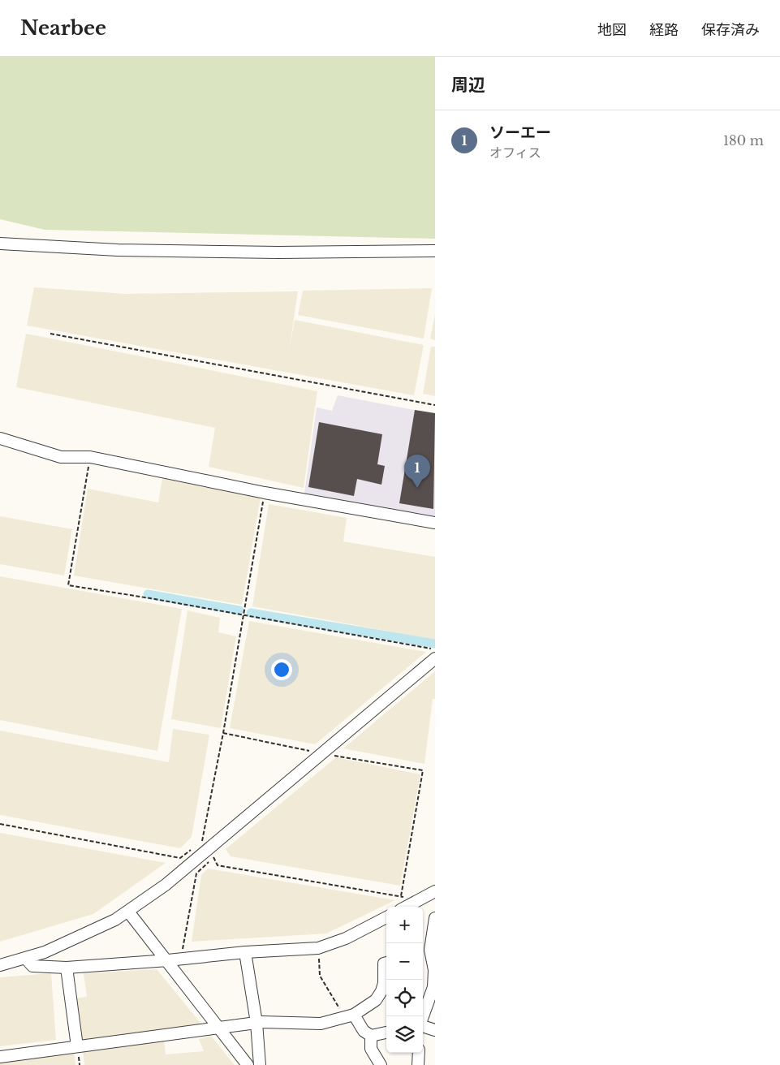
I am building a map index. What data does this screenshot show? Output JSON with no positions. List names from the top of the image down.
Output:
{
  "page": {
    "header": "Nearbee",
    "nav": ["地図", "経路", "保存済み"],
    "heading": "周辺",
    "list": [
      {
        "mark": "1",
        "name": "ソーエー",
        "note": "オフィス",
        "value": "180 m"
      }
    ],
    "pins": "1",
    "map_buttons": ["+", "−"]
  }
}
